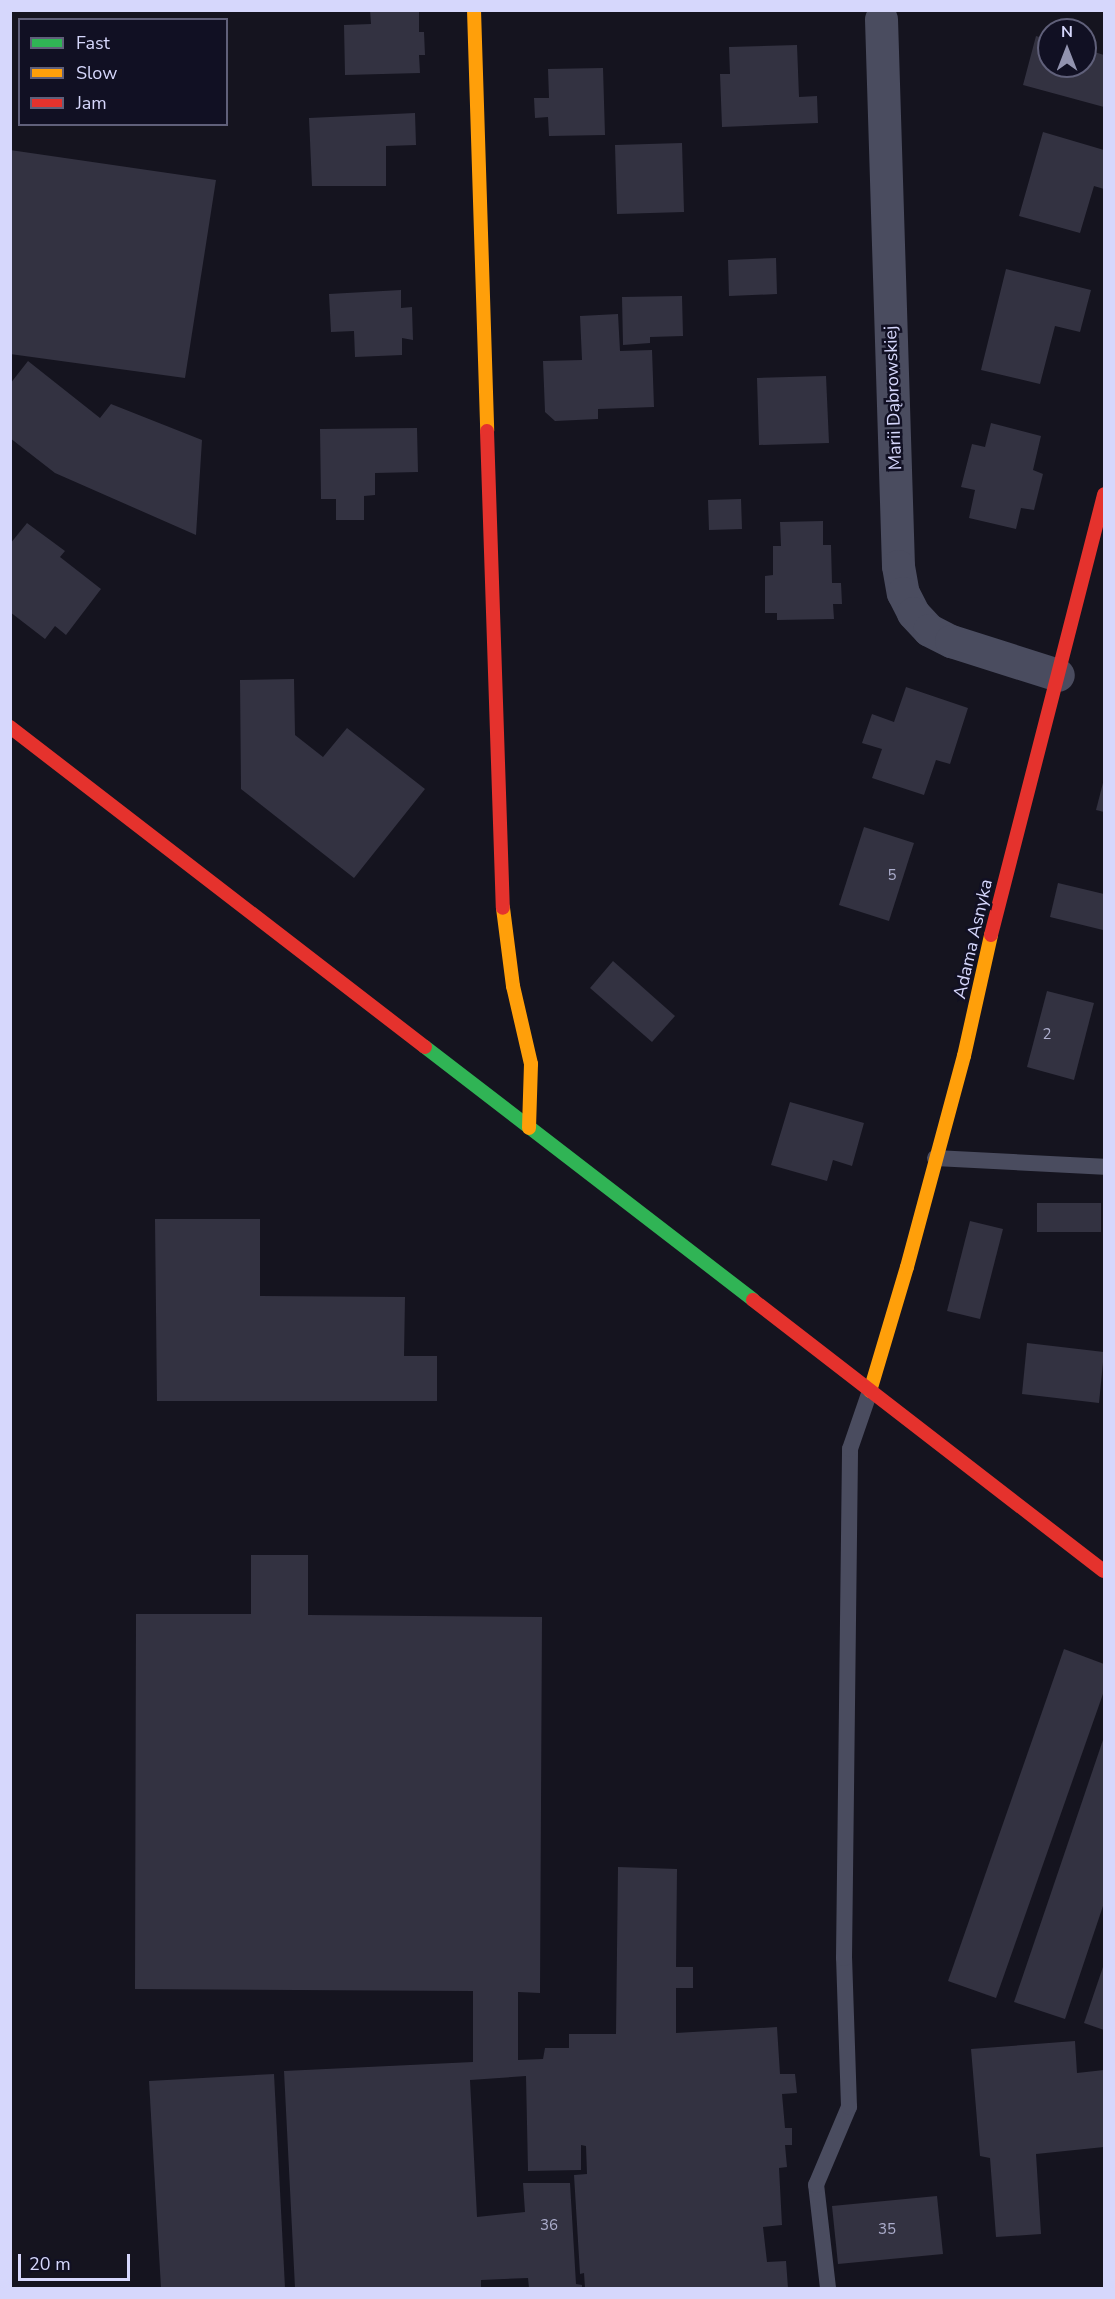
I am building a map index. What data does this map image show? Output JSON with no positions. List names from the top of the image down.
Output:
{
  "streets": {
    "street": ["Marii Dąbrowskiej", "Adama Asnyka"]
  },
  "crossings": [
    ["Marii Dąbrowskiej", "Adama Asnyka"]
  ],
  "house_numbers": [
    "5",
    "2",
    "36",
    "35"
  ],
  "legend": ["Fast", "Slow", "Jam"],
  "scale_bar": "20 m",
  "north": "top"
}
